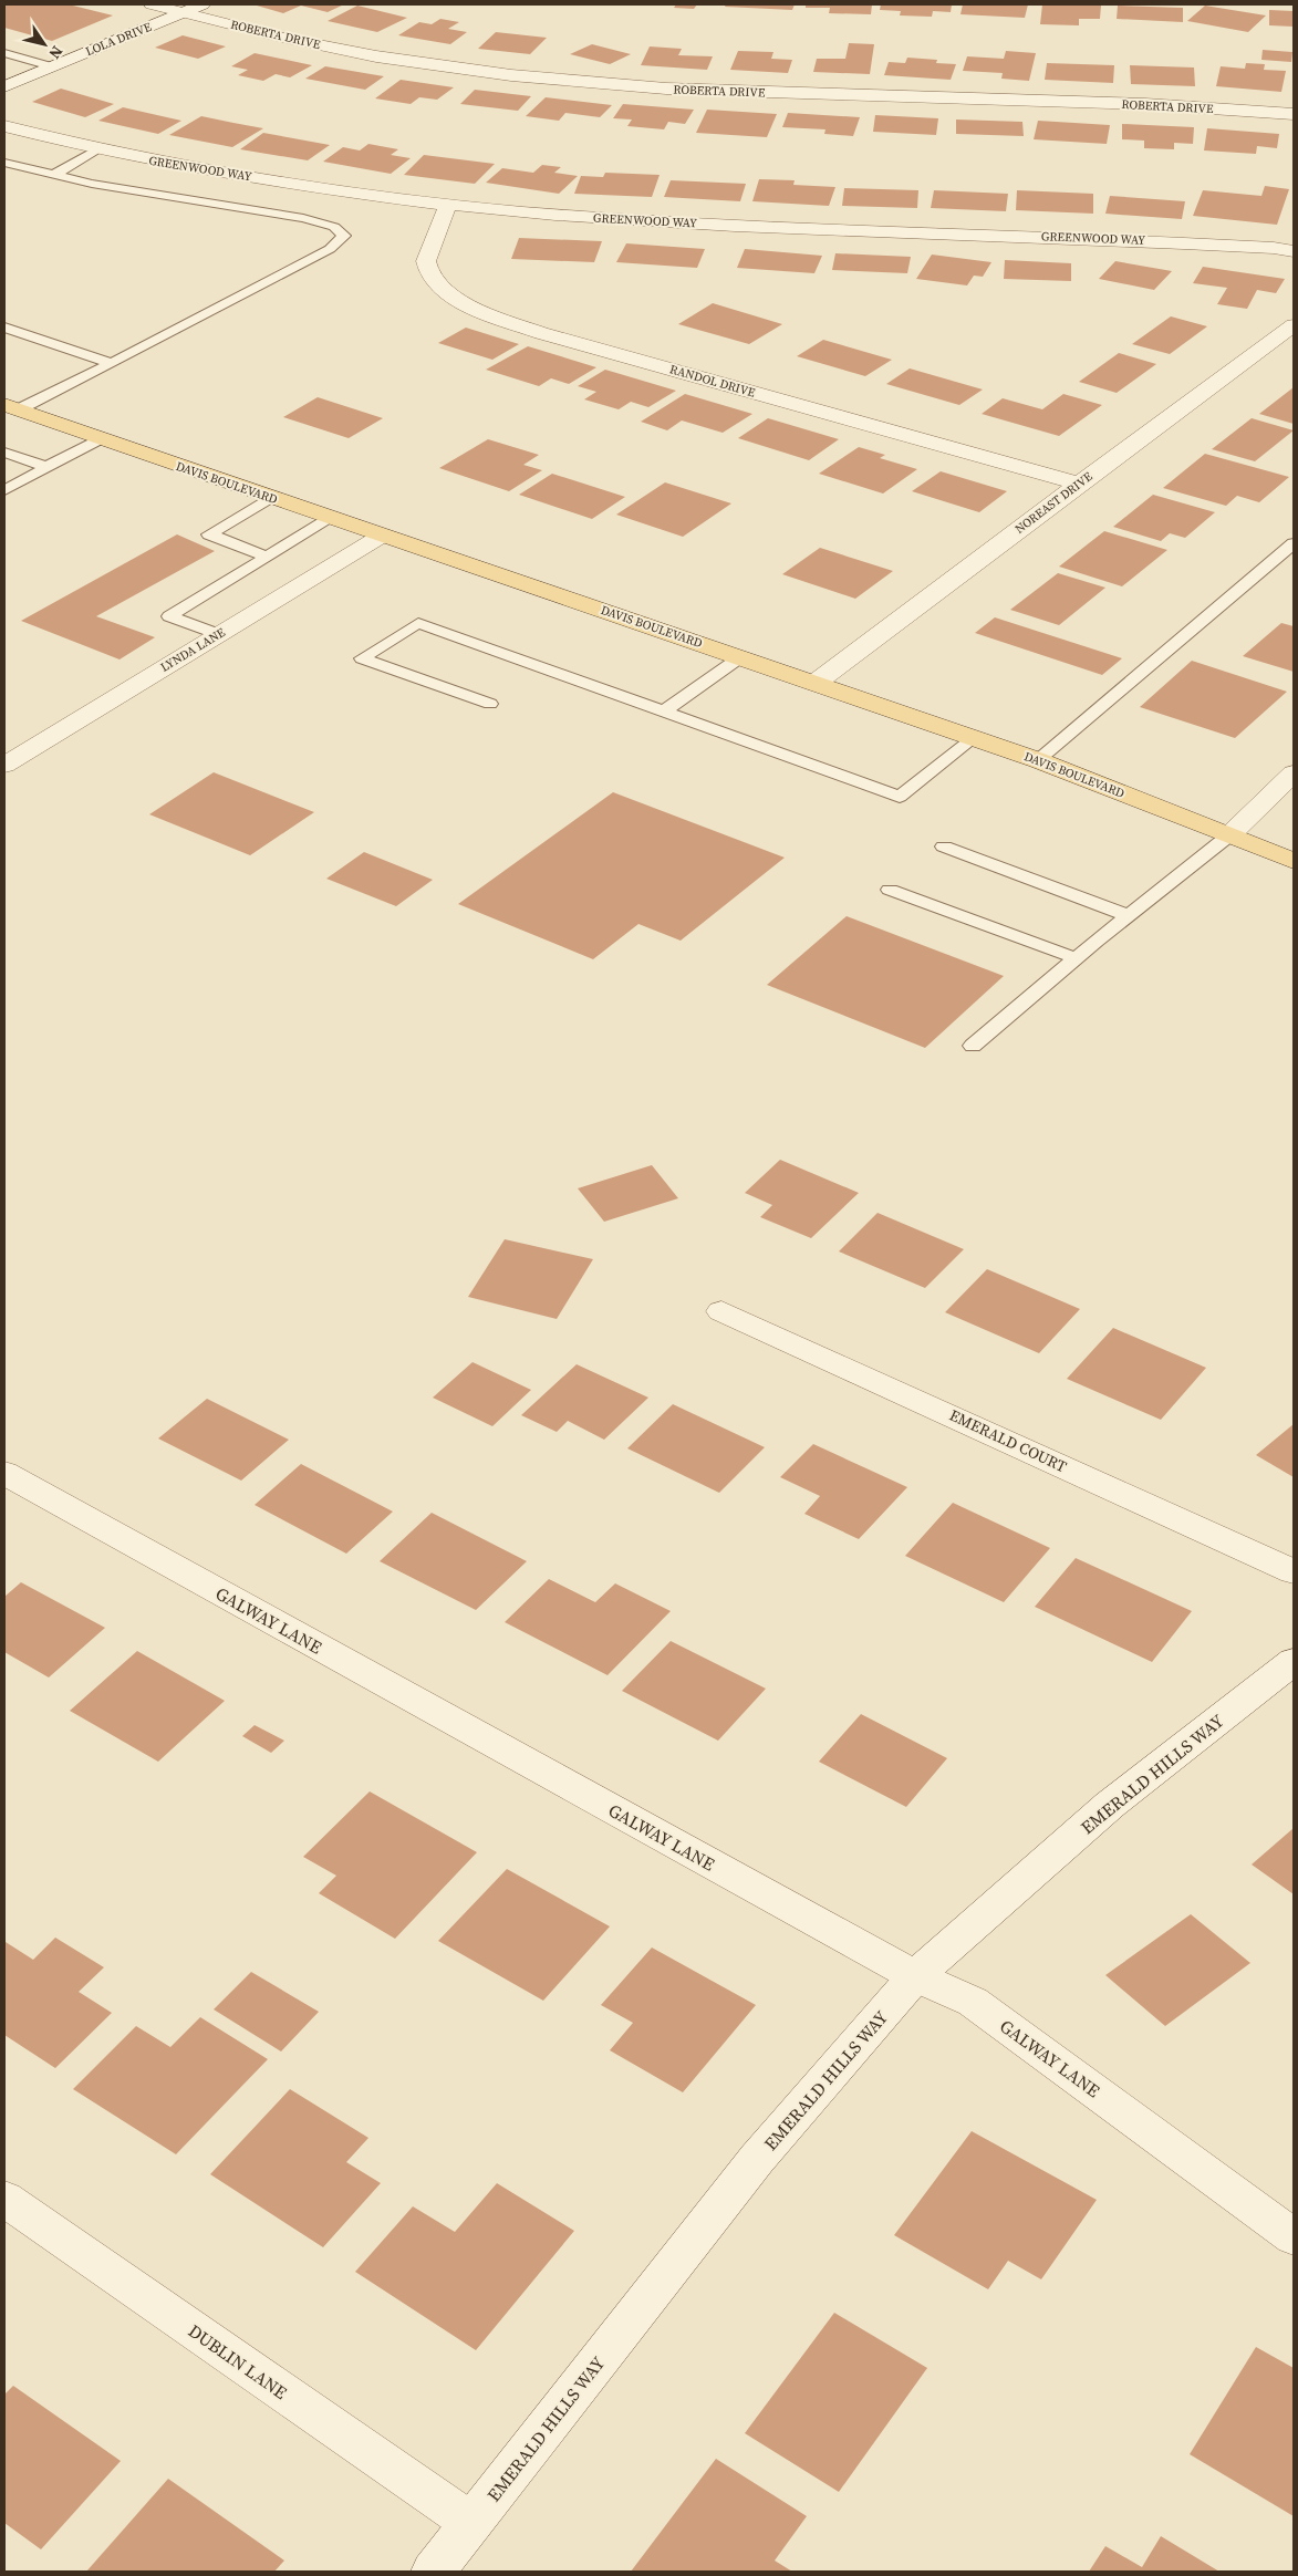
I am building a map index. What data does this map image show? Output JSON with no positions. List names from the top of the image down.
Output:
{
  "streets": {
    "main road": ["DAVIS BOULEVARD"],
    "street": [
      "ROBERTA DRIVE",
      "LOLA DRIVE",
      "GREENWOOD WAY",
      "RANDOL DRIVE",
      "NOREAST DRIVE",
      "LYNDA LANE",
      "EMERALD COURT",
      "GALWAY LANE",
      "EMERALD HILLS WAY",
      "DUBLIN LANE"
    ]
  },
  "crossings": [
    ["ROBERTA DRIVE", "LOLA DRIVE"],
    ["GREENWOOD WAY", "RANDOL DRIVE"],
    ["RANDOL DRIVE", "NOREAST DRIVE"],
    ["DAVIS BOULEVARD", "NOREAST DRIVE"],
    ["DAVIS BOULEVARD", "LYNDA LANE"],
    ["GALWAY LANE", "EMERALD HILLS WAY"],
    ["EMERALD HILLS WAY", "DUBLIN LANE"]
  ],
  "north": "bottom right"
}
